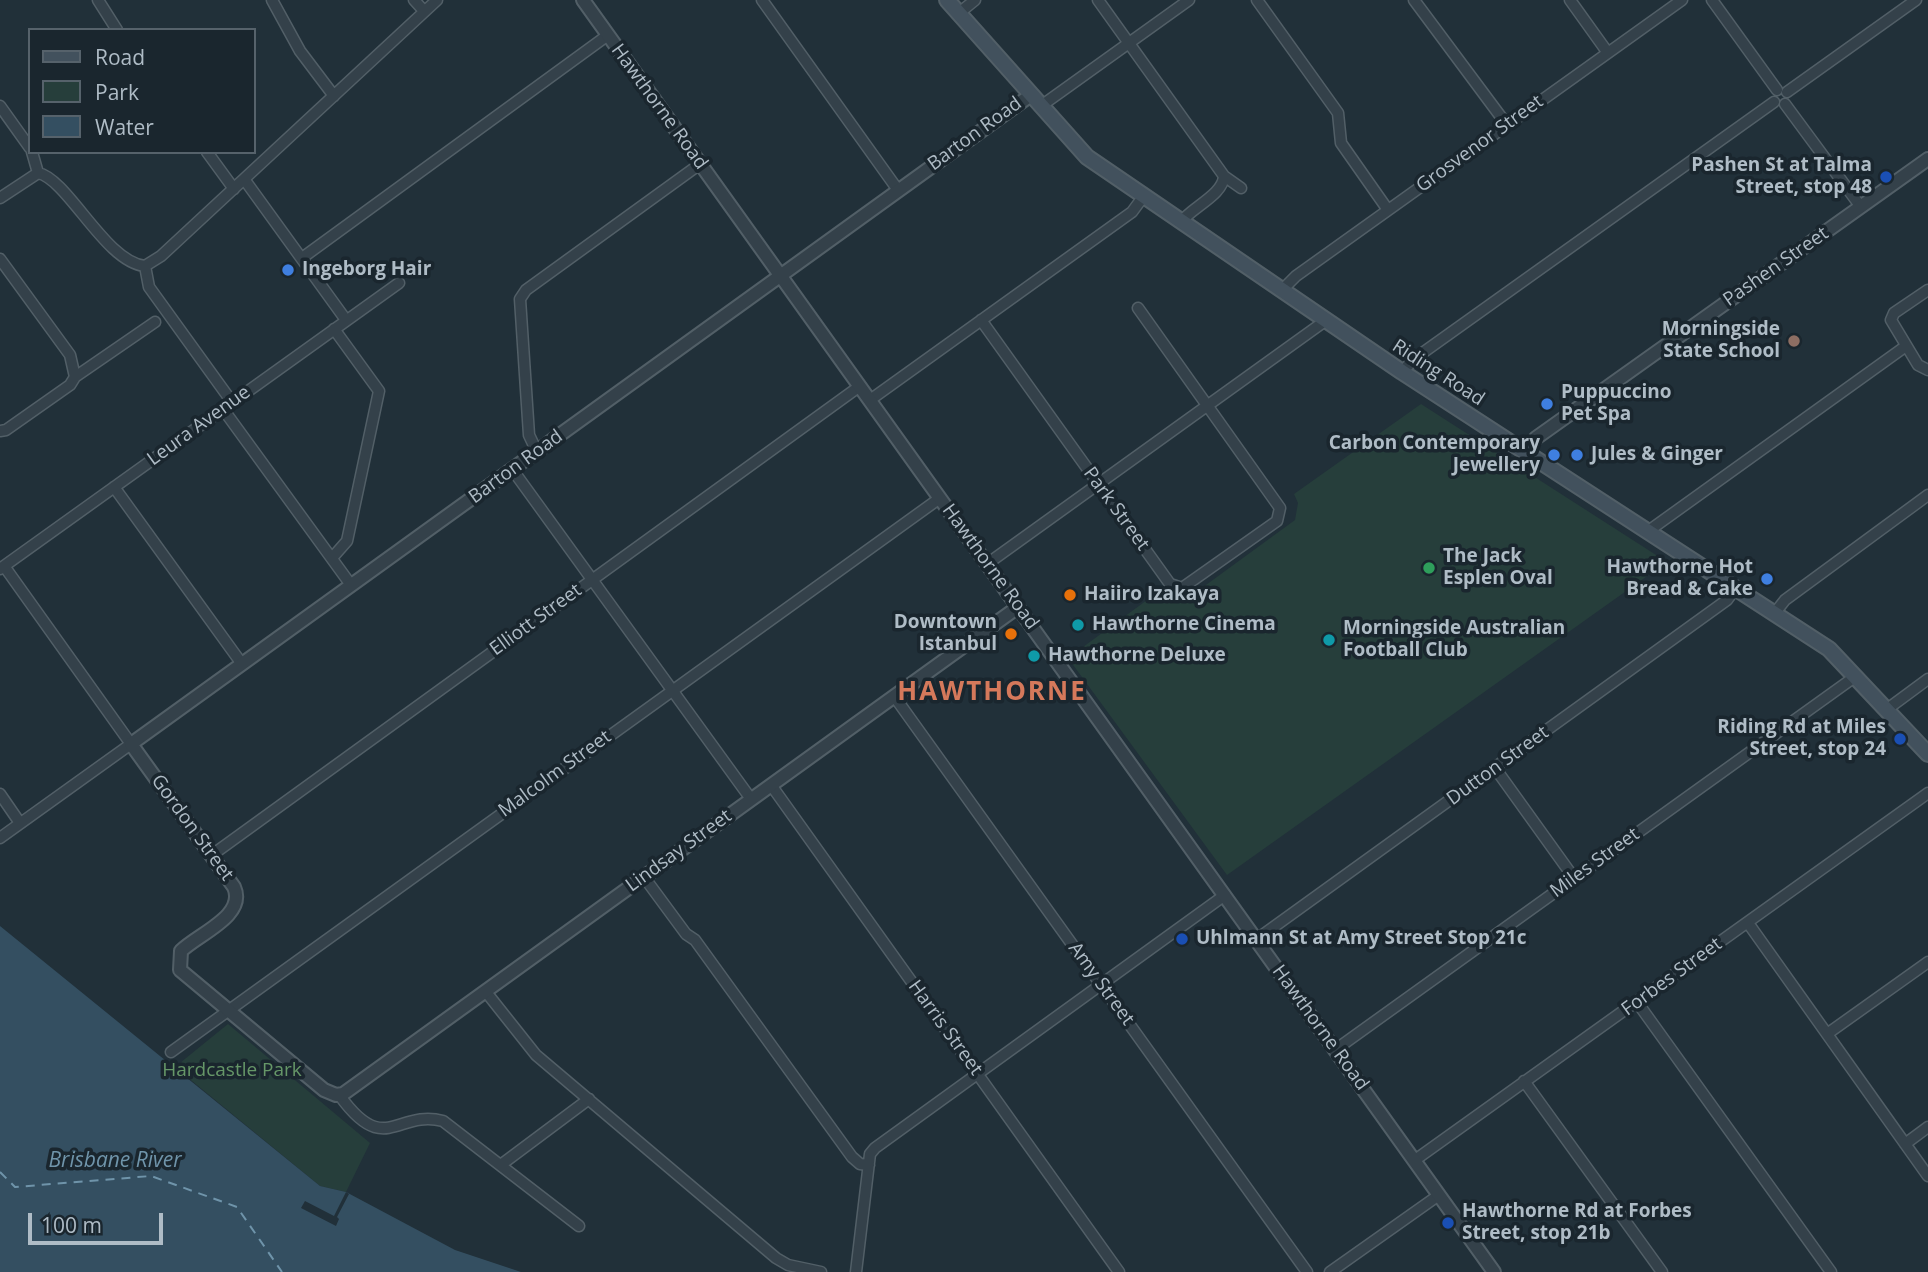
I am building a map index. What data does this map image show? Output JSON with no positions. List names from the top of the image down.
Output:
{
  "streets": {
    "main road": ["Riding Road"],
    "street": [
      "Hawthorne Road",
      "Barton Road",
      "Grosvenor Street",
      "Pashen Street",
      "Leura Avenue",
      "Park Street",
      "Elliott Street",
      "Dutton Street",
      "Malcolm Street",
      "Gordon Street",
      "Lindsay Street",
      "Miles Street",
      "Forbes Street",
      "Amy Street",
      "Harris Street"
    ]
  },
  "crossings": [
    ["Hawthorne Road", "Barton Road"],
    ["Hawthorne Road", "Elliott Street"],
    ["Hawthorne Road", "Dutton Street"],
    ["Hawthorne Road", "Malcolm Street"],
    ["Hawthorne Road", "Lindsay Street"],
    ["Hawthorne Road", "Miles Street"],
    ["Hawthorne Road", "Forbes Street"],
    ["Barton Road", "Riding Road"],
    ["Barton Road", "Gordon Street"],
    ["Grosvenor Street", "Riding Road"],
    ["Pashen Street", "Riding Road"],
    ["Riding Road", "Dutton Street"],
    ["Riding Road", "Miles Street"],
    ["Leura Avenue", "Gordon Street"],
    ["Elliott Street", "Gordon Street"],
    ["Malcolm Street", "Gordon Street"],
    ["Gordon Street", "Lindsay Street"],
    ["Lindsay Street", "Amy Street"],
    ["Lindsay Street", "Harris Street"]
  ],
  "districts": ["HAWTHORNE"],
  "water": ["Brisbane River"],
  "parks": ["Hardcastle Park"],
  "places": [
    "Pashen St at Talma Street, stop 48",
    "Ingeborg Hair",
    "Morningside State School",
    "Puppuccino Pet Spa",
    "Carbon Contemporary Jewellery",
    "Jules & Ginger",
    "The Jack Esplen Oval",
    "Hawthorne Hot Bread & Cake",
    "Haiiro Izakaya",
    "Hawthorne Cinema",
    "Downtown Istanbul",
    "Morningside Australian Football Club",
    "Hawthorne Deluxe",
    "Riding Rd at Miles Street, stop 24",
    "Uhlmann St at Amy Street Stop 21c",
    "Hawthorne Rd at Forbes Street, stop 21b"
  ],
  "legend": ["Road", "Park", "Water"],
  "scale_bar": "100 m"
}
